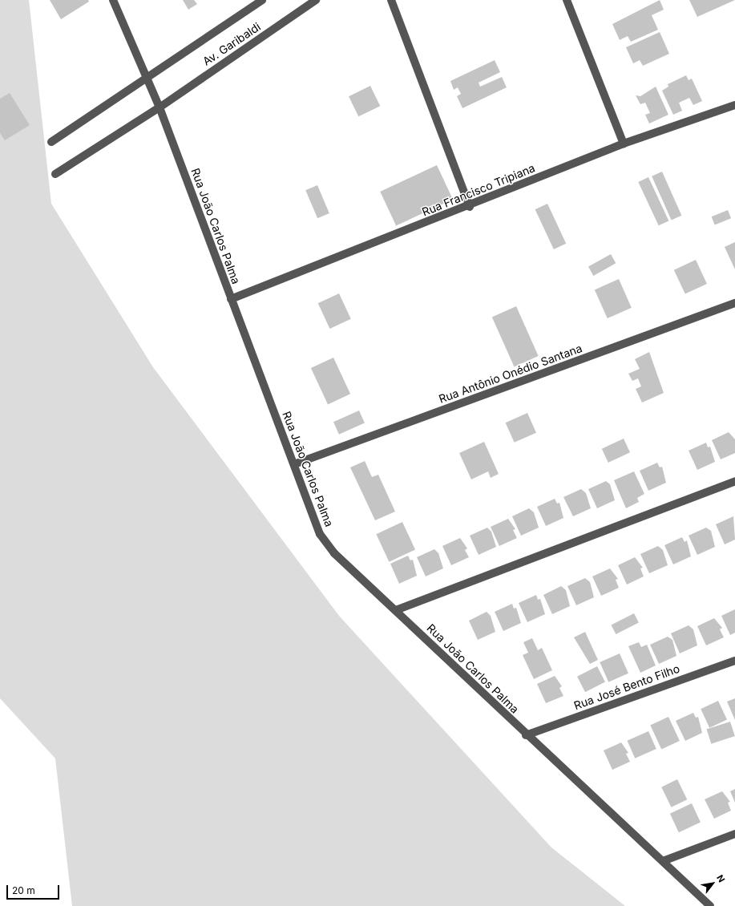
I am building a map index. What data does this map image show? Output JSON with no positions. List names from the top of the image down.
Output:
{
  "streets": {
    "street": [
      "Av. Garibaldi",
      "Rua Francisco Tripiana",
      "Rua João Carlos Palma",
      "Rua Antônio Onédio Santana",
      "Rua José Bento Filho"
    ]
  },
  "crossings": [
    ["Av. Garibaldi", "Rua João Carlos Palma"],
    ["Rua Francisco Tripiana", "Rua João Carlos Palma"],
    ["Rua João Carlos Palma", "Rua Antônio Onédio Santana"],
    ["Rua João Carlos Palma", "Rua José Bento Filho"]
  ],
  "scale_bar": "20 m",
  "north": "top right"
}
